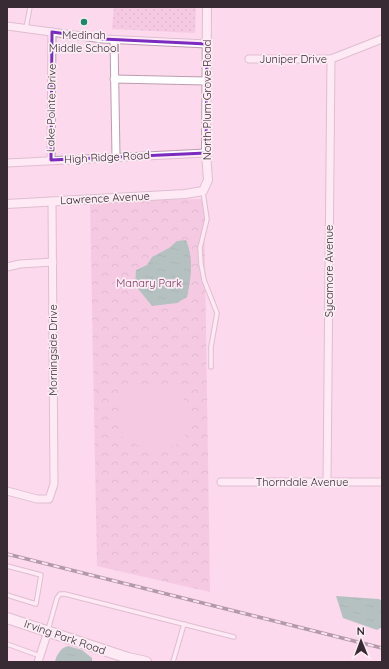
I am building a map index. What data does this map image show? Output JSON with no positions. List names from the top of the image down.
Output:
{
  "streets": {
    "main road": ["Irving Park Road"],
    "street": [
      "Juniper Drive",
      "North Plum Grove Road",
      "Lake Pointe Drive",
      "High Ridge Road",
      "Lawrence Avenue",
      "Sycamore Avenue",
      "Morningside Drive",
      "Thorndale Avenue"
    ]
  },
  "crossings": [
    ["Juniper Drive", "Sycamore Avenue"],
    ["North Plum Grove Road", "High Ridge Road"],
    ["North Plum Grove Road", "Lawrence Avenue"],
    ["Lake Pointe Drive", "High Ridge Road"],
    ["Lawrence Avenue", "Morningside Drive"],
    ["Sycamore Avenue", "Thorndale Avenue"]
  ],
  "parks": ["Manary Park"],
  "places": ["Medinah Middle School"],
  "north": "top"
}
